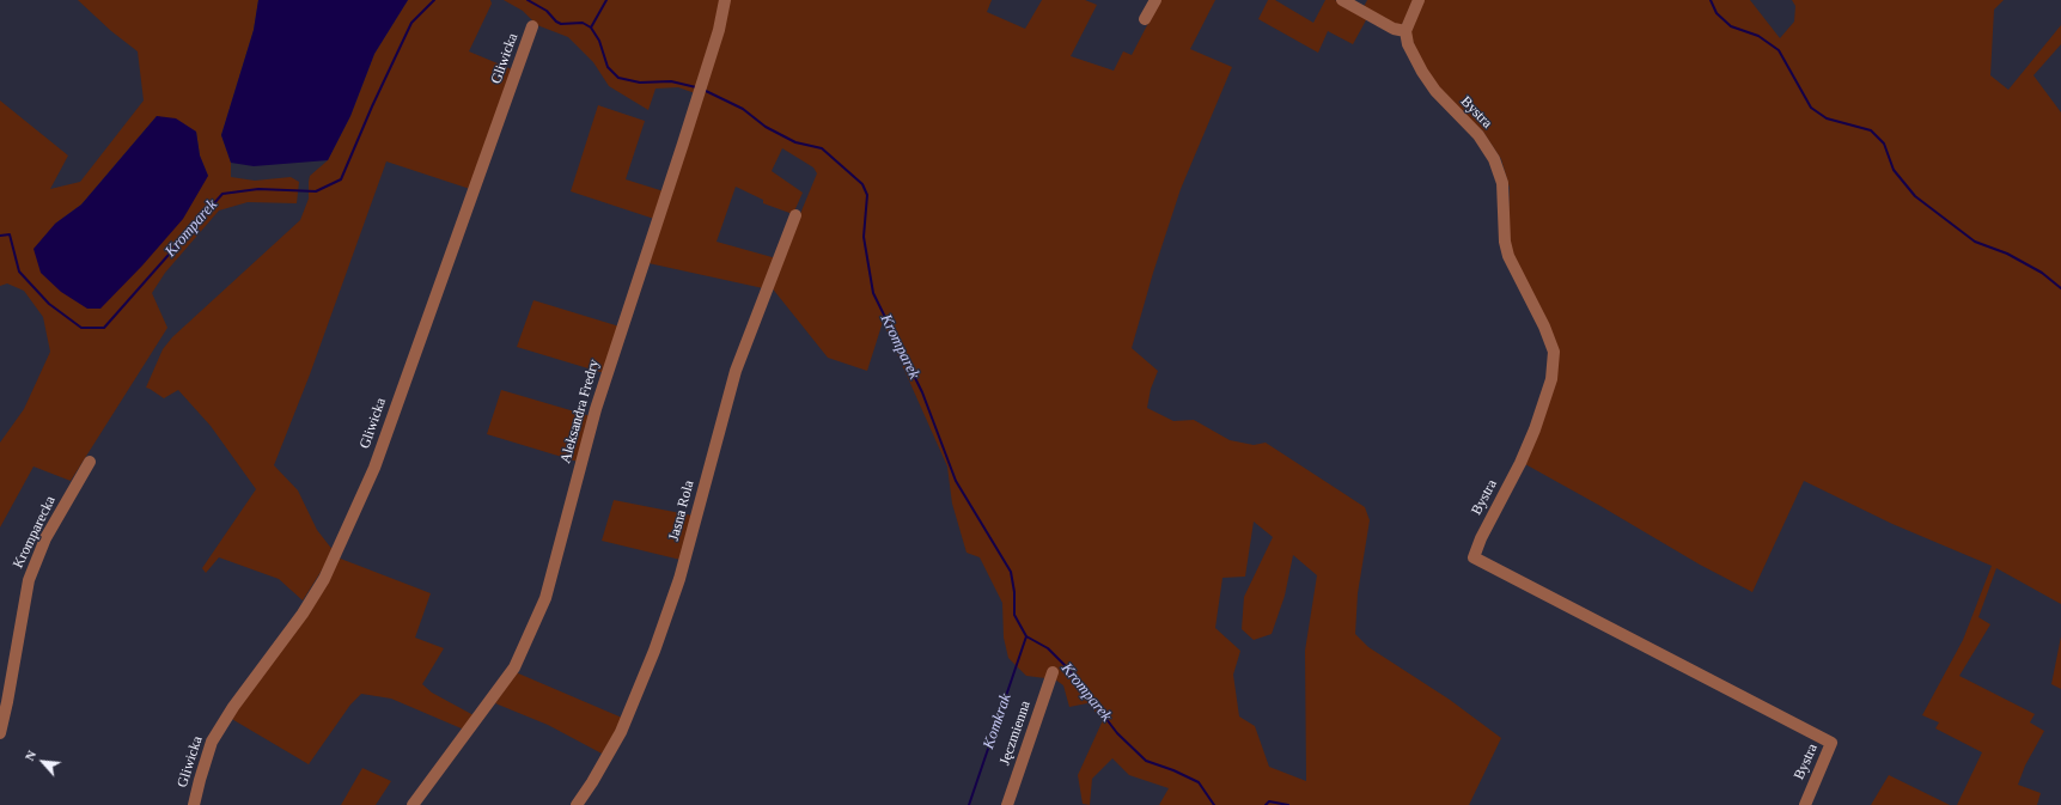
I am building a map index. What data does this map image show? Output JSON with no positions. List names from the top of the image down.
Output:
{
  "streets": {
    "street": [
      "Gliwicka",
      "Bystra",
      "Aleksandra Fredry",
      "Jasna Rola",
      "Kromparecka",
      "Jęczmienna"
    ]
  },
  "water": ["Kromparek", "Komkrak"],
  "north": "top left"
}
